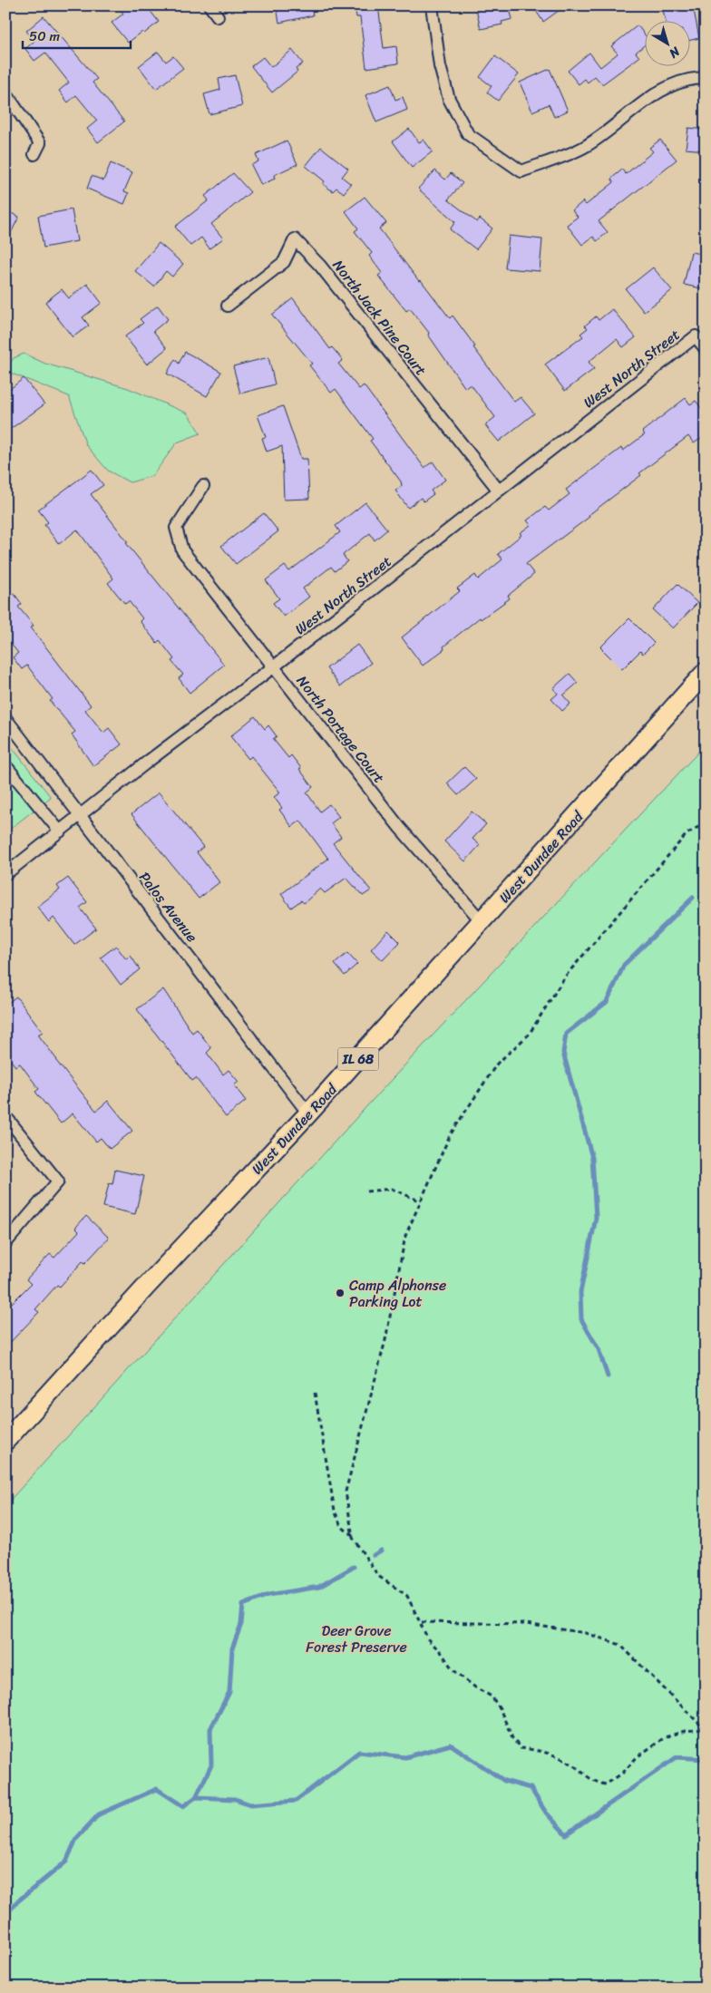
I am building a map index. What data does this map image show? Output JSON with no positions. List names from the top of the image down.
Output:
{
  "streets": {
    "main road": ["West Dundee Road", "IL 68"],
    "street": [
      "North Jack Pine Court",
      "West North Street",
      "North Portage Court",
      "Palos Avenue"
    ]
  },
  "crossings": [
    ["North Jack Pine Court", "West North Street"],
    ["West North Street", "North Portage Court"],
    ["West North Street", "Palos Avenue"],
    ["North Portage Court", "West Dundee Road"],
    ["West Dundee Road", "Palos Avenue"]
  ],
  "parks": ["Deer Grove Forest Preserve"],
  "places": ["Camp Alphonse Parking Lot"],
  "scale_bar": "50 m",
  "north": "bottom right"
}
